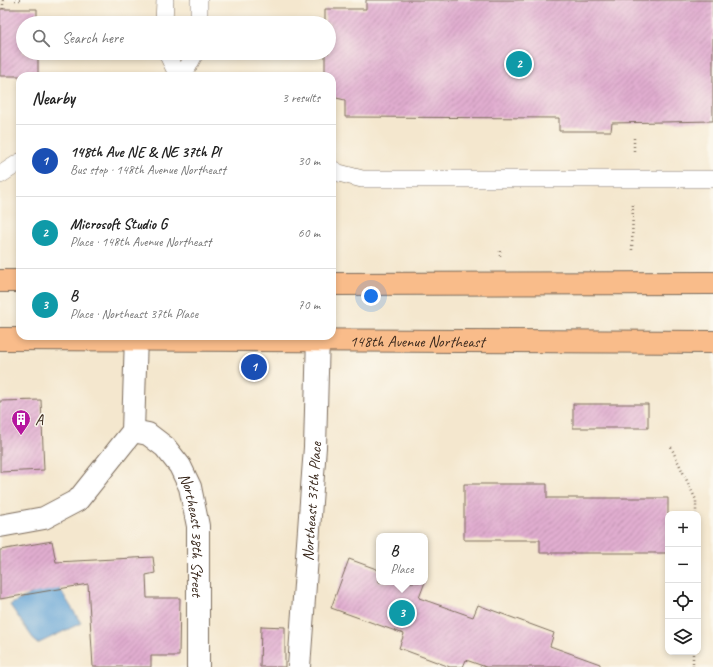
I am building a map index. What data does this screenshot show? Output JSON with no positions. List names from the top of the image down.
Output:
{
  "streets": {
    "main road": ["148th Avenue Northeast"],
    "street": ["Northeast 37th Place", "Northeast 38th Street"]
  },
  "places": {
    "building": ["A"]
  },
  "page": {
    "search": "Search here",
    "pins": ["2", "1", "3"],
    "heading": ["Nearby", "3 results"],
    "list": [
      {
        "mark": "1",
        "name": "148th Ave NE & NE 37th Pl",
        "note": "Bus stop · 148th Avenue Northeast",
        "value": "30 m"
      },
      {
        "mark": "2",
        "name": "Microsoft Studio G",
        "note": "Place · 148th Avenue Northeast",
        "value": "60 m"
      },
      {
        "mark": "3",
        "name": "B",
        "note": "Place · Northeast 37th Place",
        "value": "70 m"
      }
    ],
    "map_buttons": ["+", "−"],
    "popup": ["B", "Place"]
  }
}
